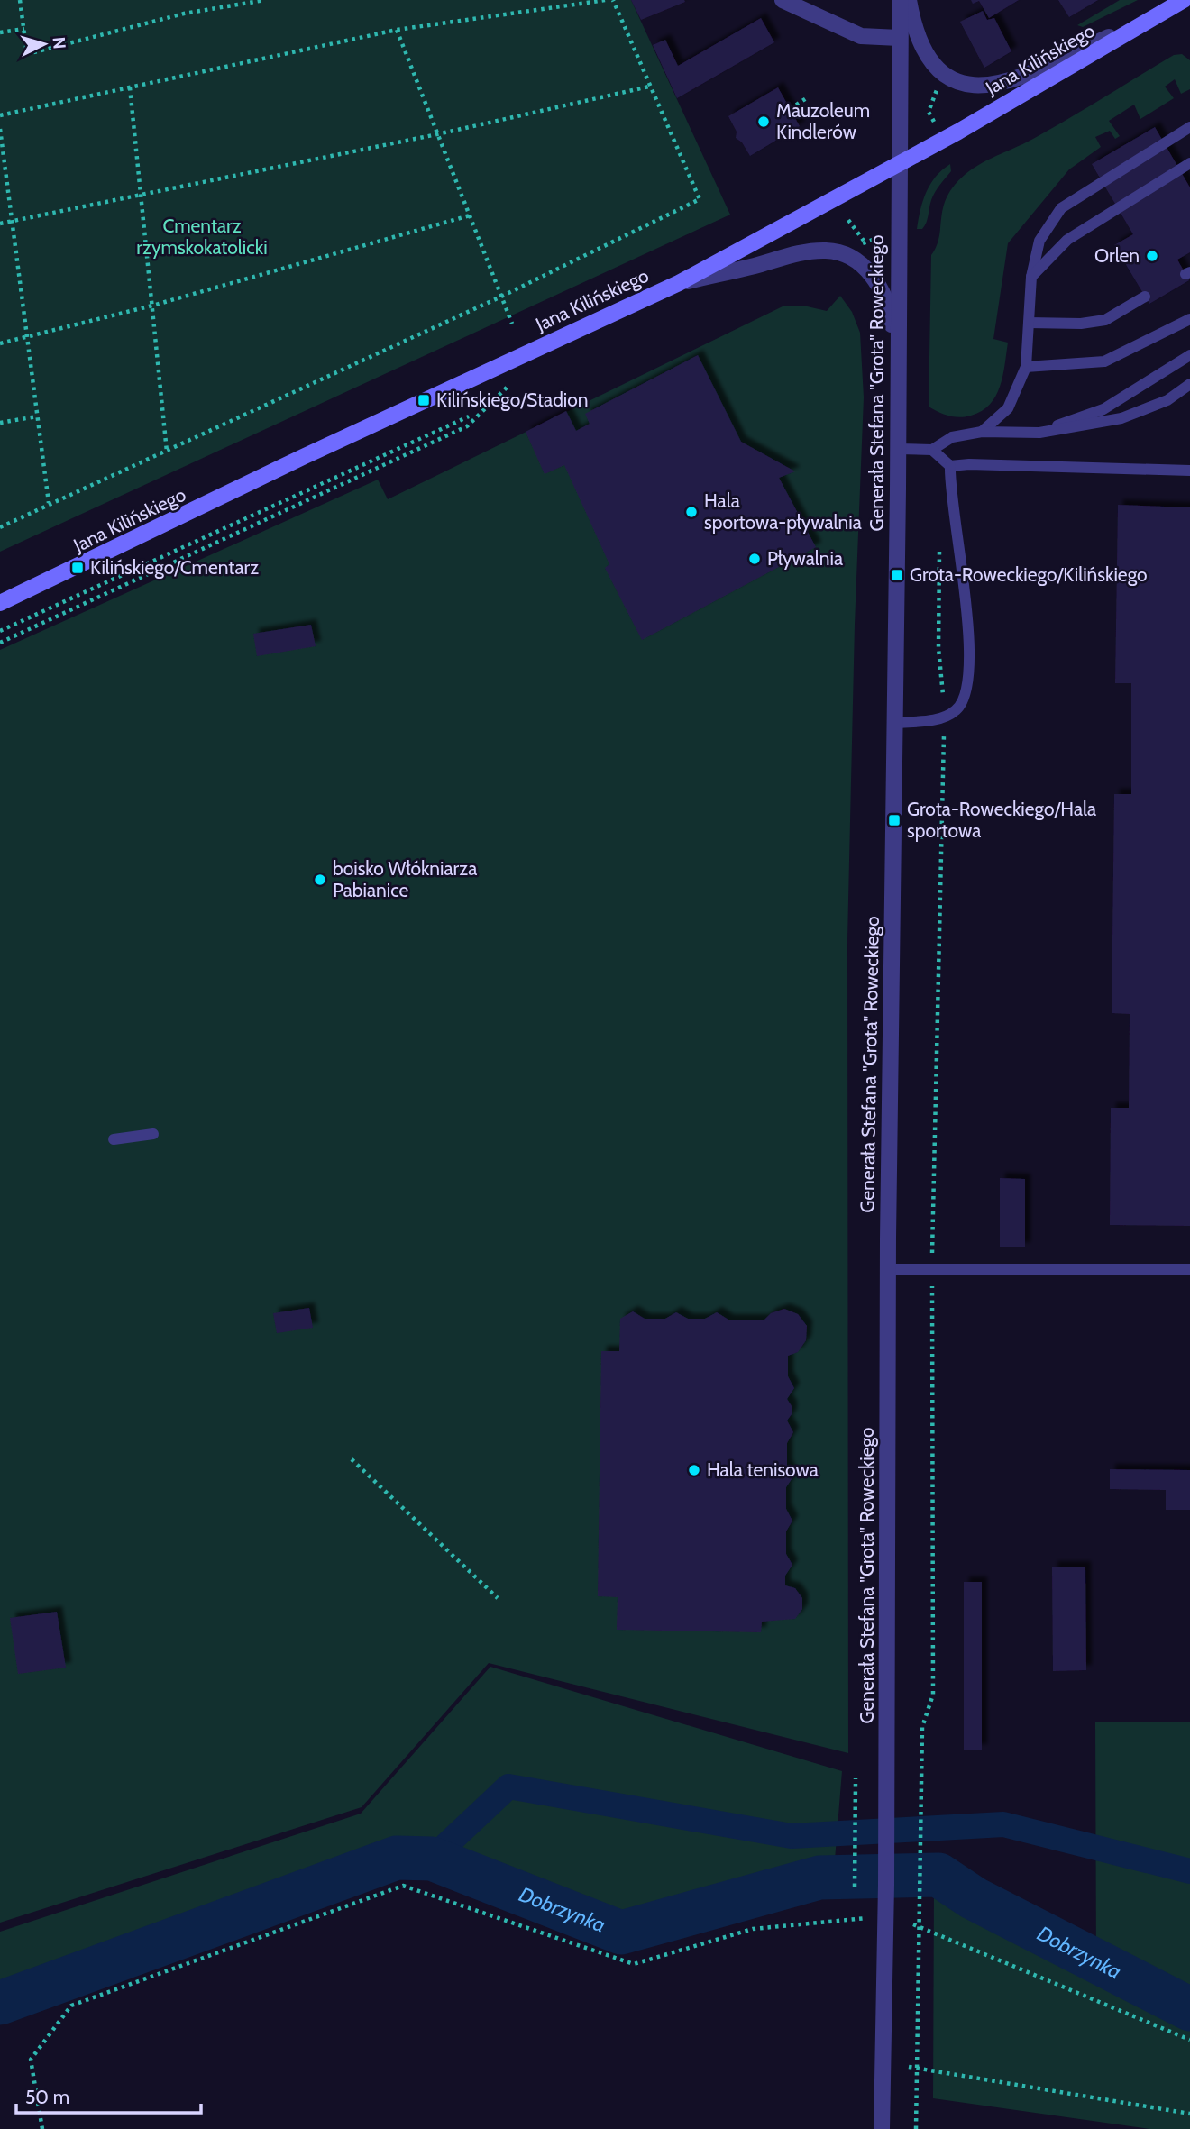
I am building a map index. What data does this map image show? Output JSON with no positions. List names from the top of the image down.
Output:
{
  "streets": {
    "main road": ["Jana Kilińskiego"],
    "street": ["Generała Stefana \"Grota\" Roweckiego"]
  },
  "crossings": [
    ["Jana Kilińskiego", "Generała Stefana \"Grota\" Roweckiego"]
  ],
  "water": ["Dobrzynka"],
  "parks": ["Cmentarz rzymskokatolicki"],
  "places": {
    "other": [
      "Mauzoleum Kindlerów",
      "Orlen",
      "Hala sportowa-pływalnia",
      "Pływalnia",
      "boisko Włókniarza Pabianice",
      "Hala tenisowa"
    ],
    "transit": [
      "Kilińskiego/Stadion",
      "Kilińskiego/Cmentarz",
      "Grota-Roweckiego/Kilińskiego",
      "Grota-Roweckiego/Hala sportowa"
    ]
  },
  "scale_bar": "50 m",
  "north": "right"
}
